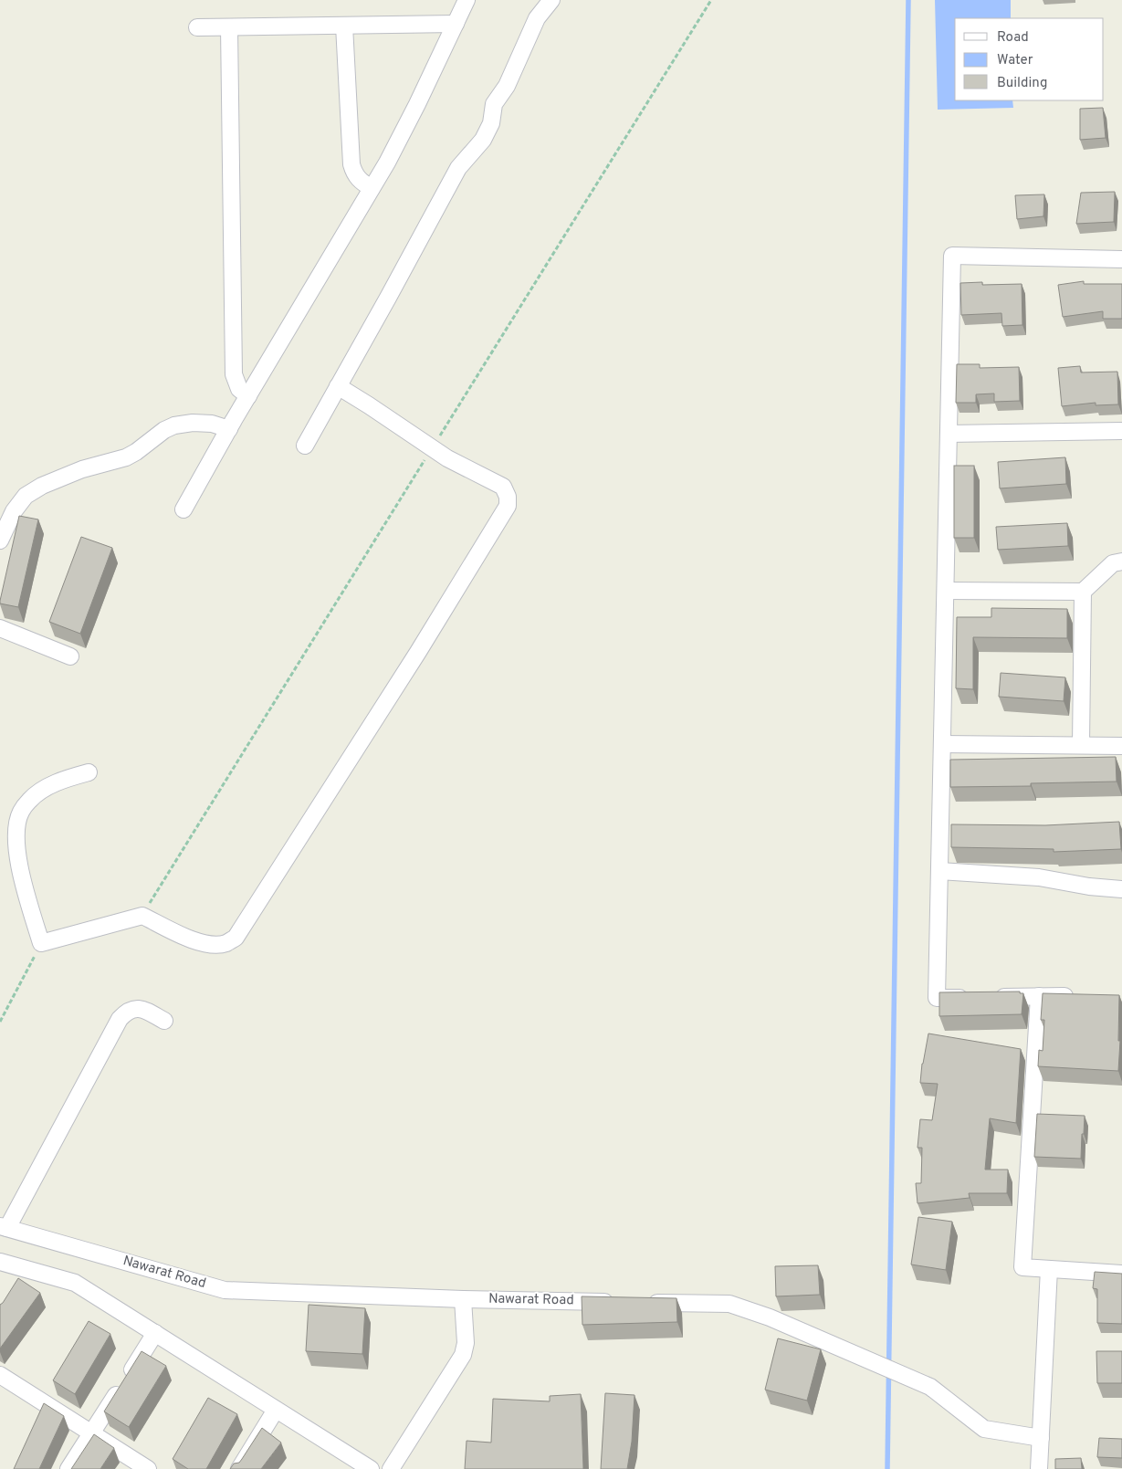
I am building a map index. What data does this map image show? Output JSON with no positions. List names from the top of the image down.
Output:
{
  "streets": {
    "street": ["Nawarat Road"]
  },
  "legend": ["Road", "Water", "Building"]
}
